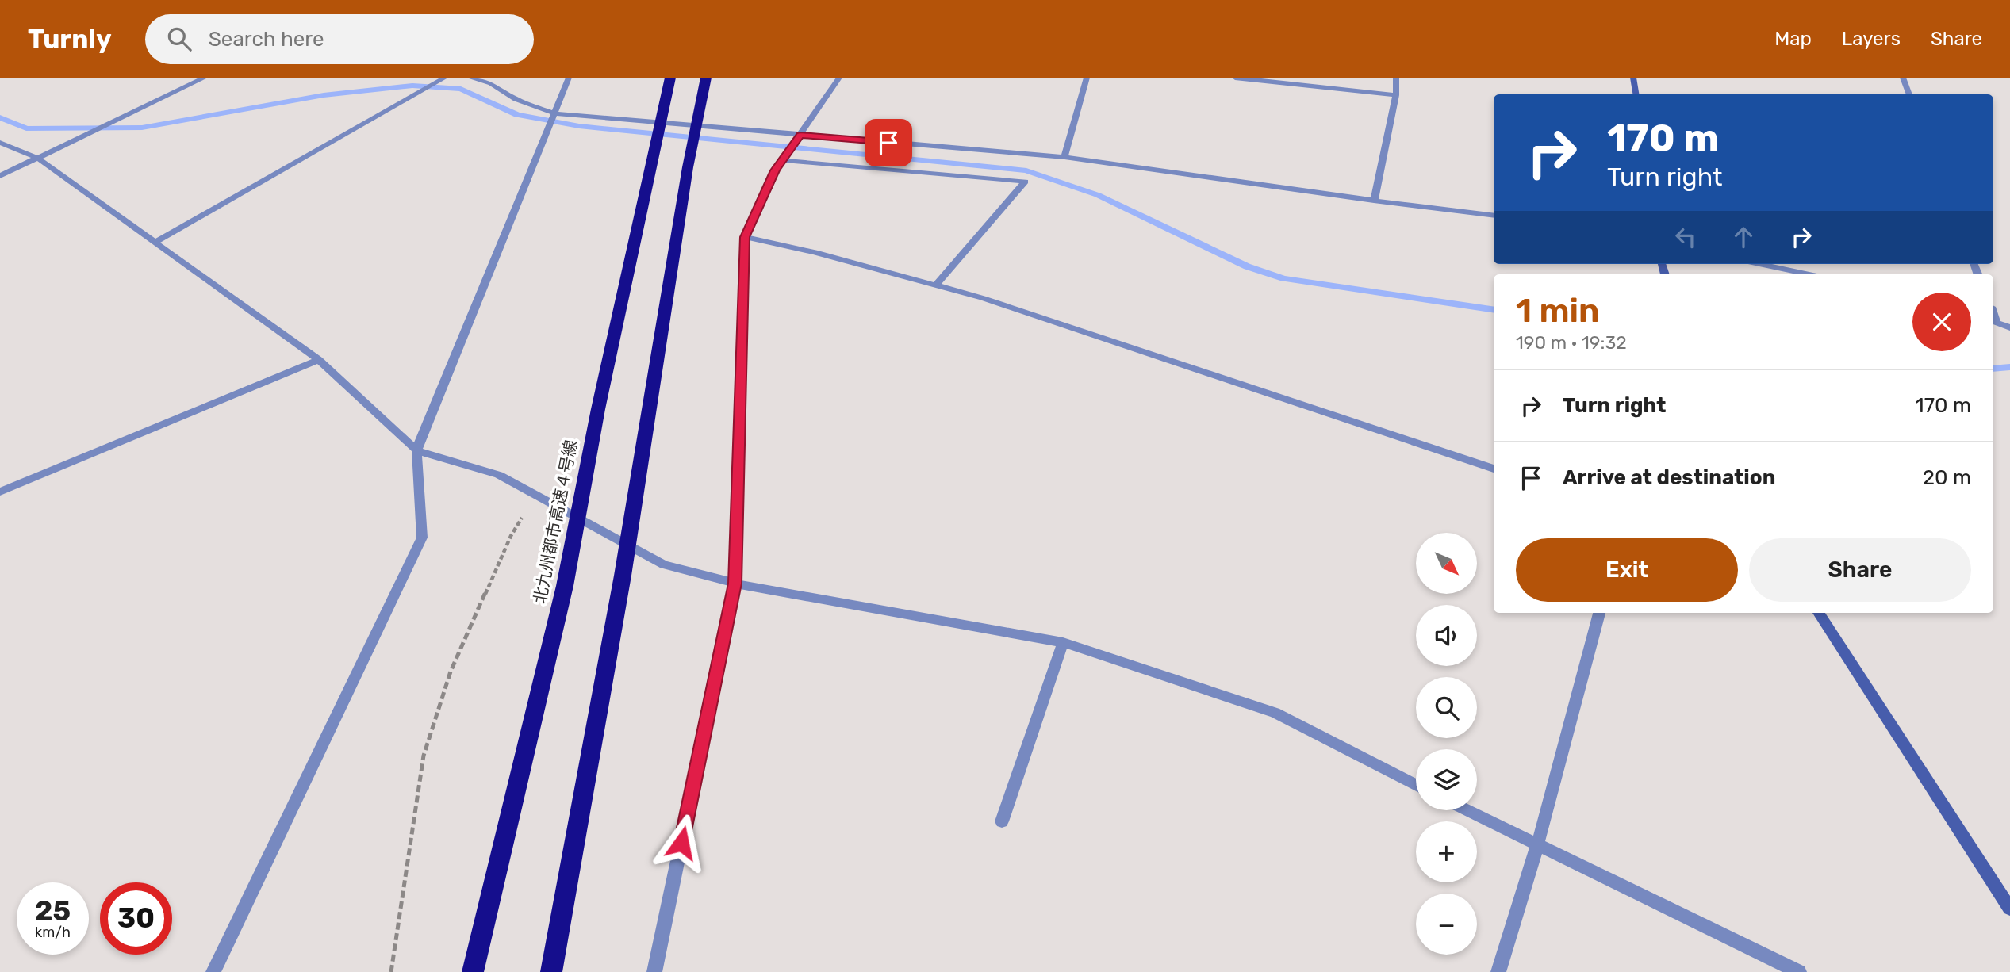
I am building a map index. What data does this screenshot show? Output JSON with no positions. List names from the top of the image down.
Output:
{
  "streets": {
    "highway": ["北九州都市高速４号線"]
  },
  "north": "bottom right",
  "page": {
    "header": "Turnly",
    "search": "Search here",
    "nav": ["Map", "Layers", "Share"],
    "turn": ["170 m", "Turn right"],
    "heading": ["1 min", "190 m · 19:32"],
    "list": [
      {
        "name": "Turn right",
        "value": "170 m"
      },
      {
        "name": "Arrive at destination",
        "value": "20 m"
      }
    ],
    "buttons": ["Exit", "Share"],
    "map_buttons": ["+", "−"],
    "speed": "25 km/h",
    "limit": "30"
  }
}
